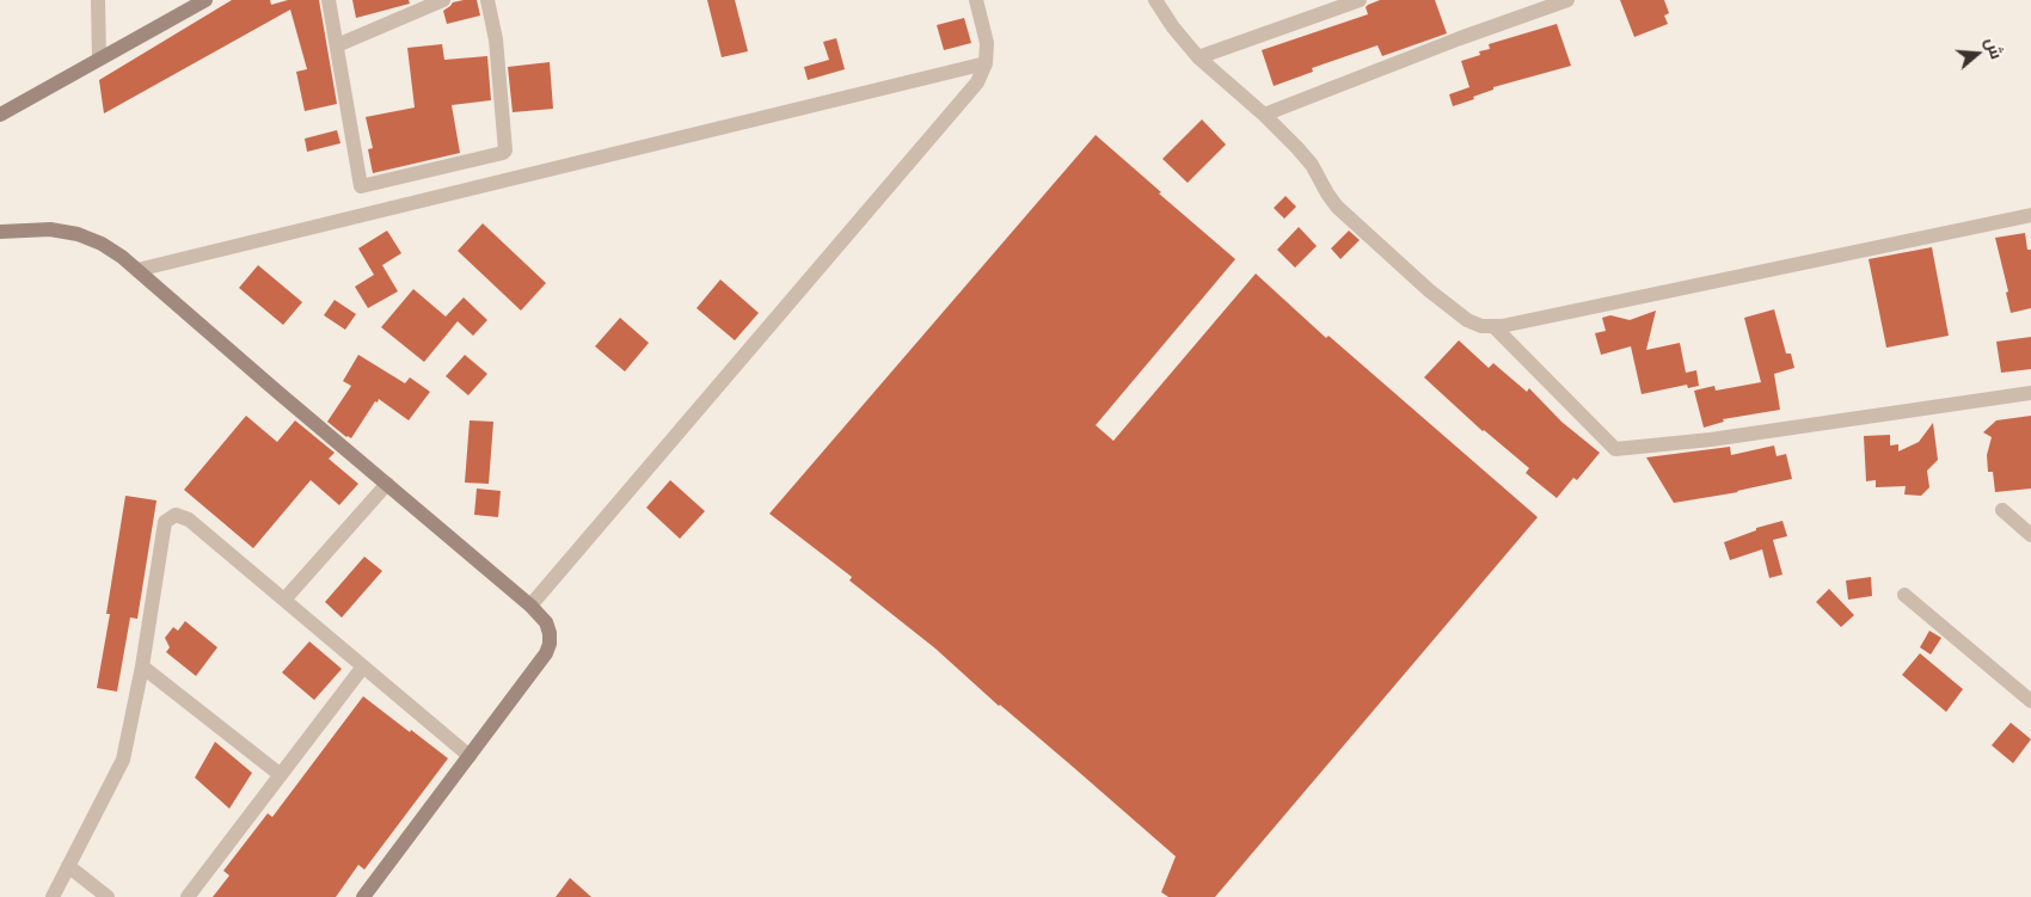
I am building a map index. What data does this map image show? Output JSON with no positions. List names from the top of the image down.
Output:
{
  "north": "right"
}
